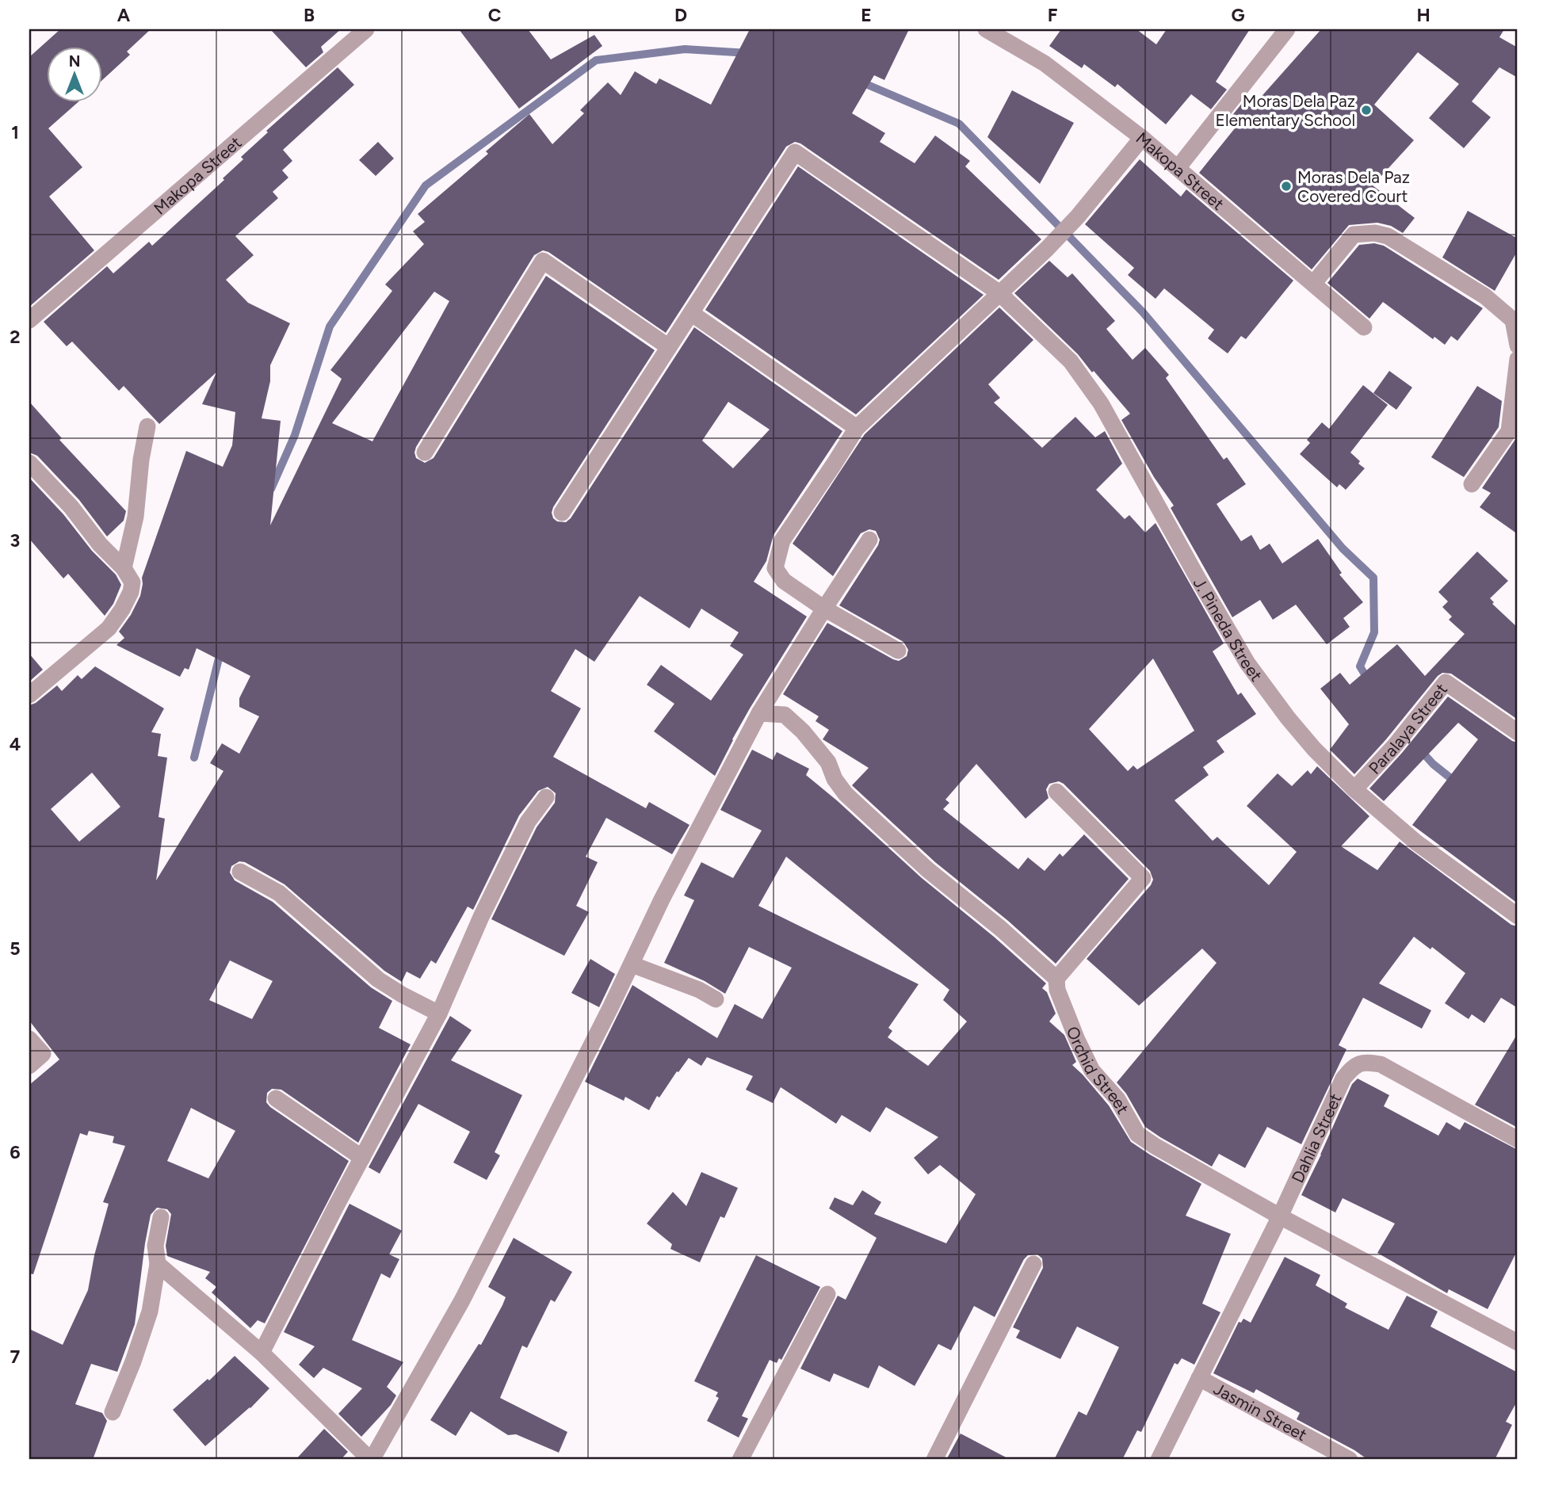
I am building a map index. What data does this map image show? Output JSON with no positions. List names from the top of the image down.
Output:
{
  "streets": {
    "street": [
      "Makopa Street",
      "J. Pineda Street",
      "Paralaya Street",
      "Orchid Street",
      "Dahlia Street",
      "Jasmin Street"
    ]
  },
  "crossings": [
    ["J. Pineda Street", "Paralaya Street"],
    ["Orchid Street", "Dahlia Street"],
    ["Dahlia Street", "Jasmin Street"]
  ],
  "places": ["Moras Dela Paz Elementary School", "Moras Dela Paz Covered Court"],
  "north": "top",
  "grid": {
    "columns": [
      "A",
      "B",
      "C",
      "D",
      "E",
      "F",
      "G",
      "H"
    ],
    "rows": [
      "1",
      "2",
      "3",
      "4",
      "5",
      "6",
      "7"
    ]
  }
}
